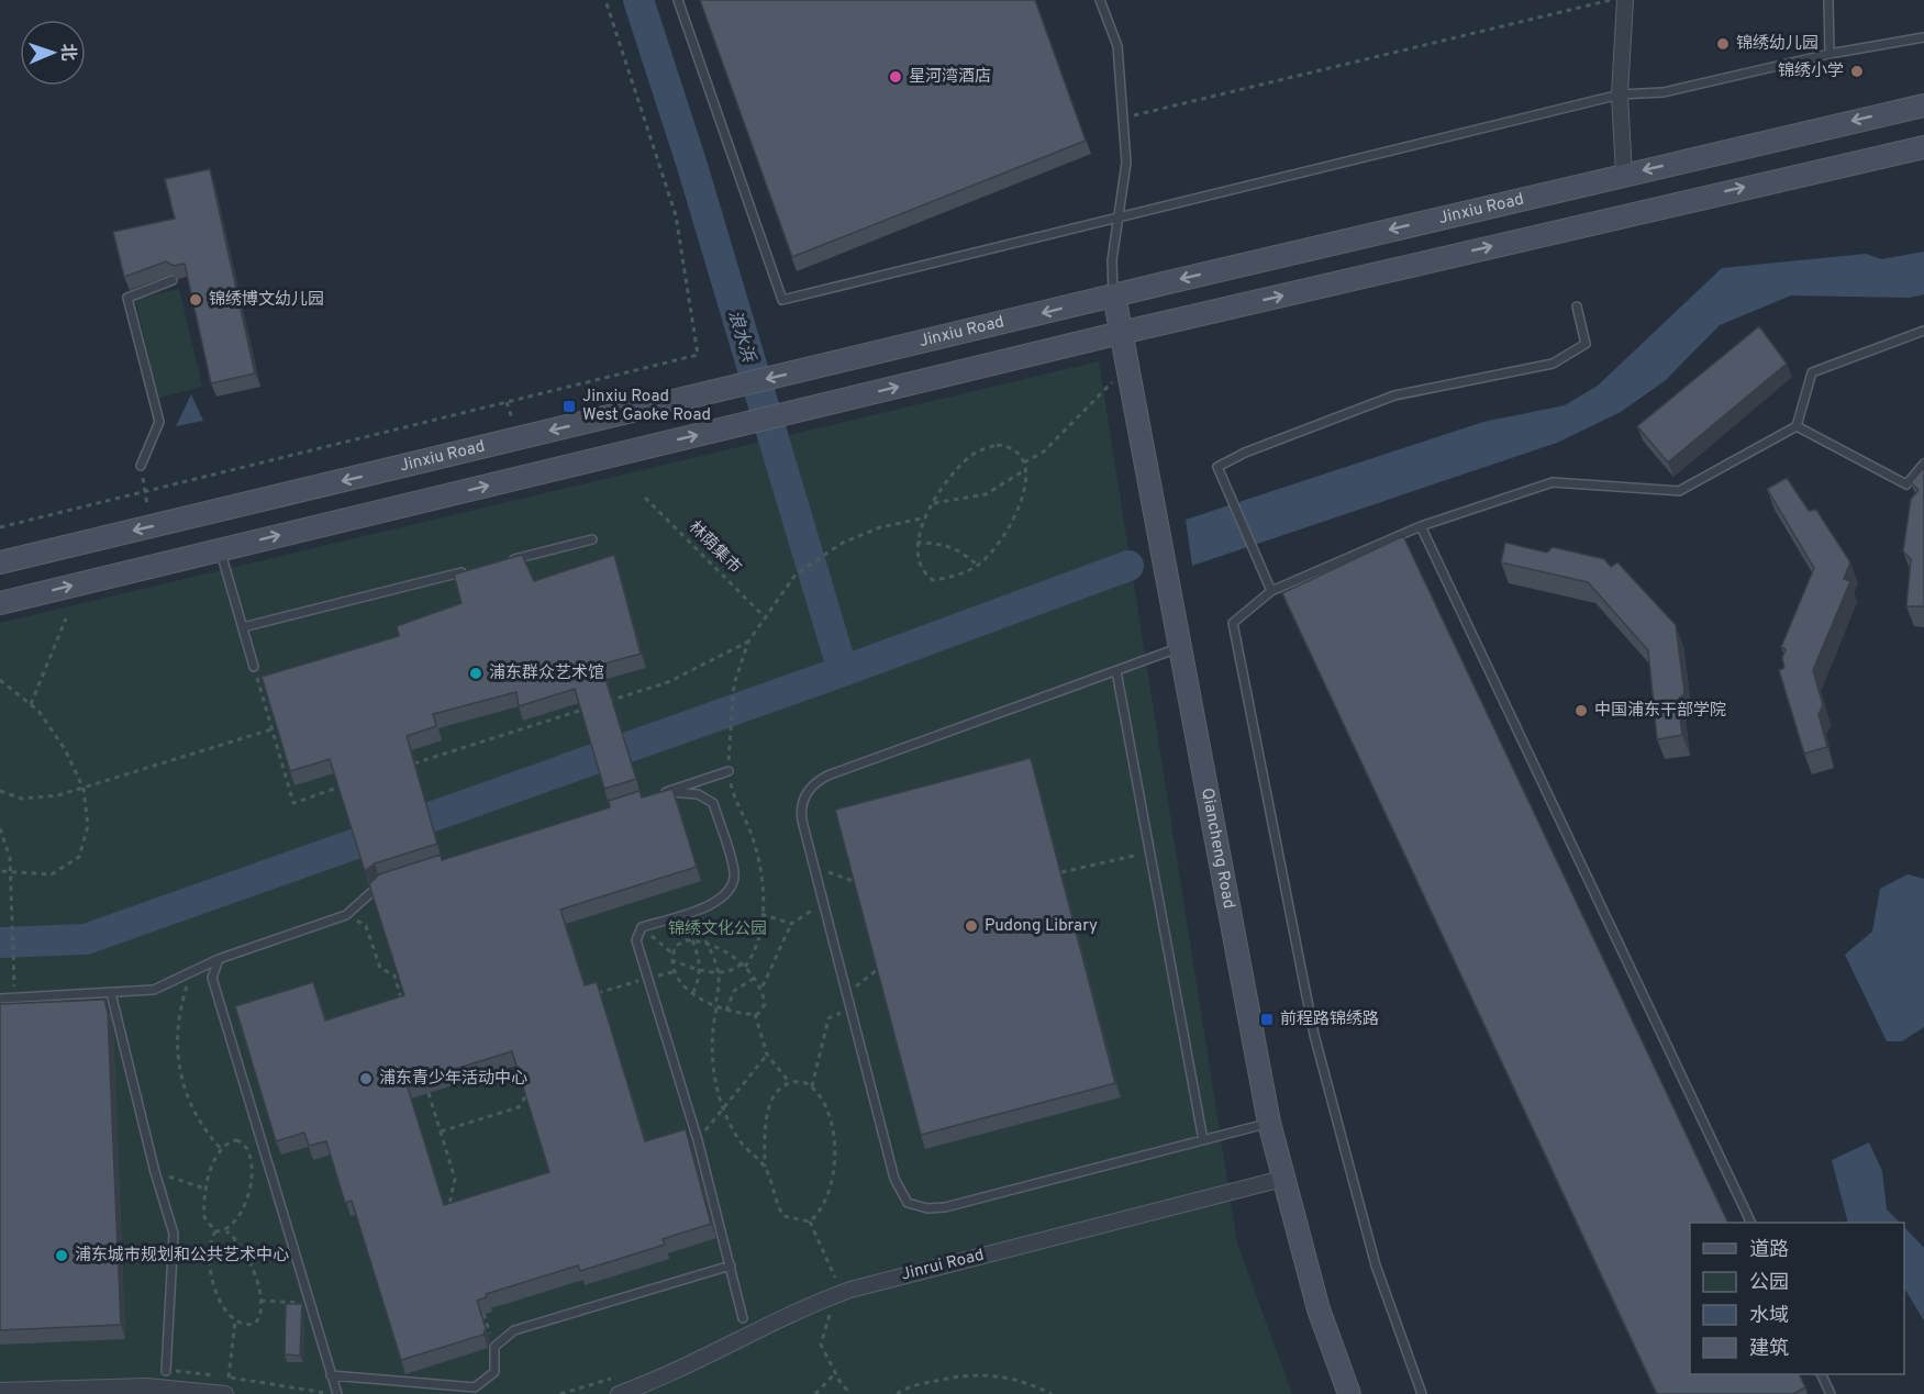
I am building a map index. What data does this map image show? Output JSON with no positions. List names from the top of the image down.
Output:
{
  "streets": {
    "main road": ["Jinxiu Road", "Qiancheng Road"],
    "street": ["Jinrui Road"],
    "path": ["林荫集市"]
  },
  "crossings": [
    ["Jinxiu Road", "Qiancheng Road"],
    ["Qiancheng Road", "Jinrui Road"]
  ],
  "water": ["浪水浜"],
  "parks": ["锦绣文化公园"],
  "places": {
    "other": [
      "锦绣幼儿园",
      "锦绣小学",
      "星河湾酒店",
      "锦绣博文幼儿园",
      "浦东群众艺术馆",
      "中国浦东干部学院",
      "Pudong Library",
      "浦东青少年活动中心",
      "浦东城市规划和公共艺术中心"
    ],
    "transit": ["Jinxiu Road West Gaoke Road", "前程路锦绣路"]
  },
  "legend": [
    "道路",
    "公园",
    "水域",
    "建筑"
  ],
  "north": "right"
}
